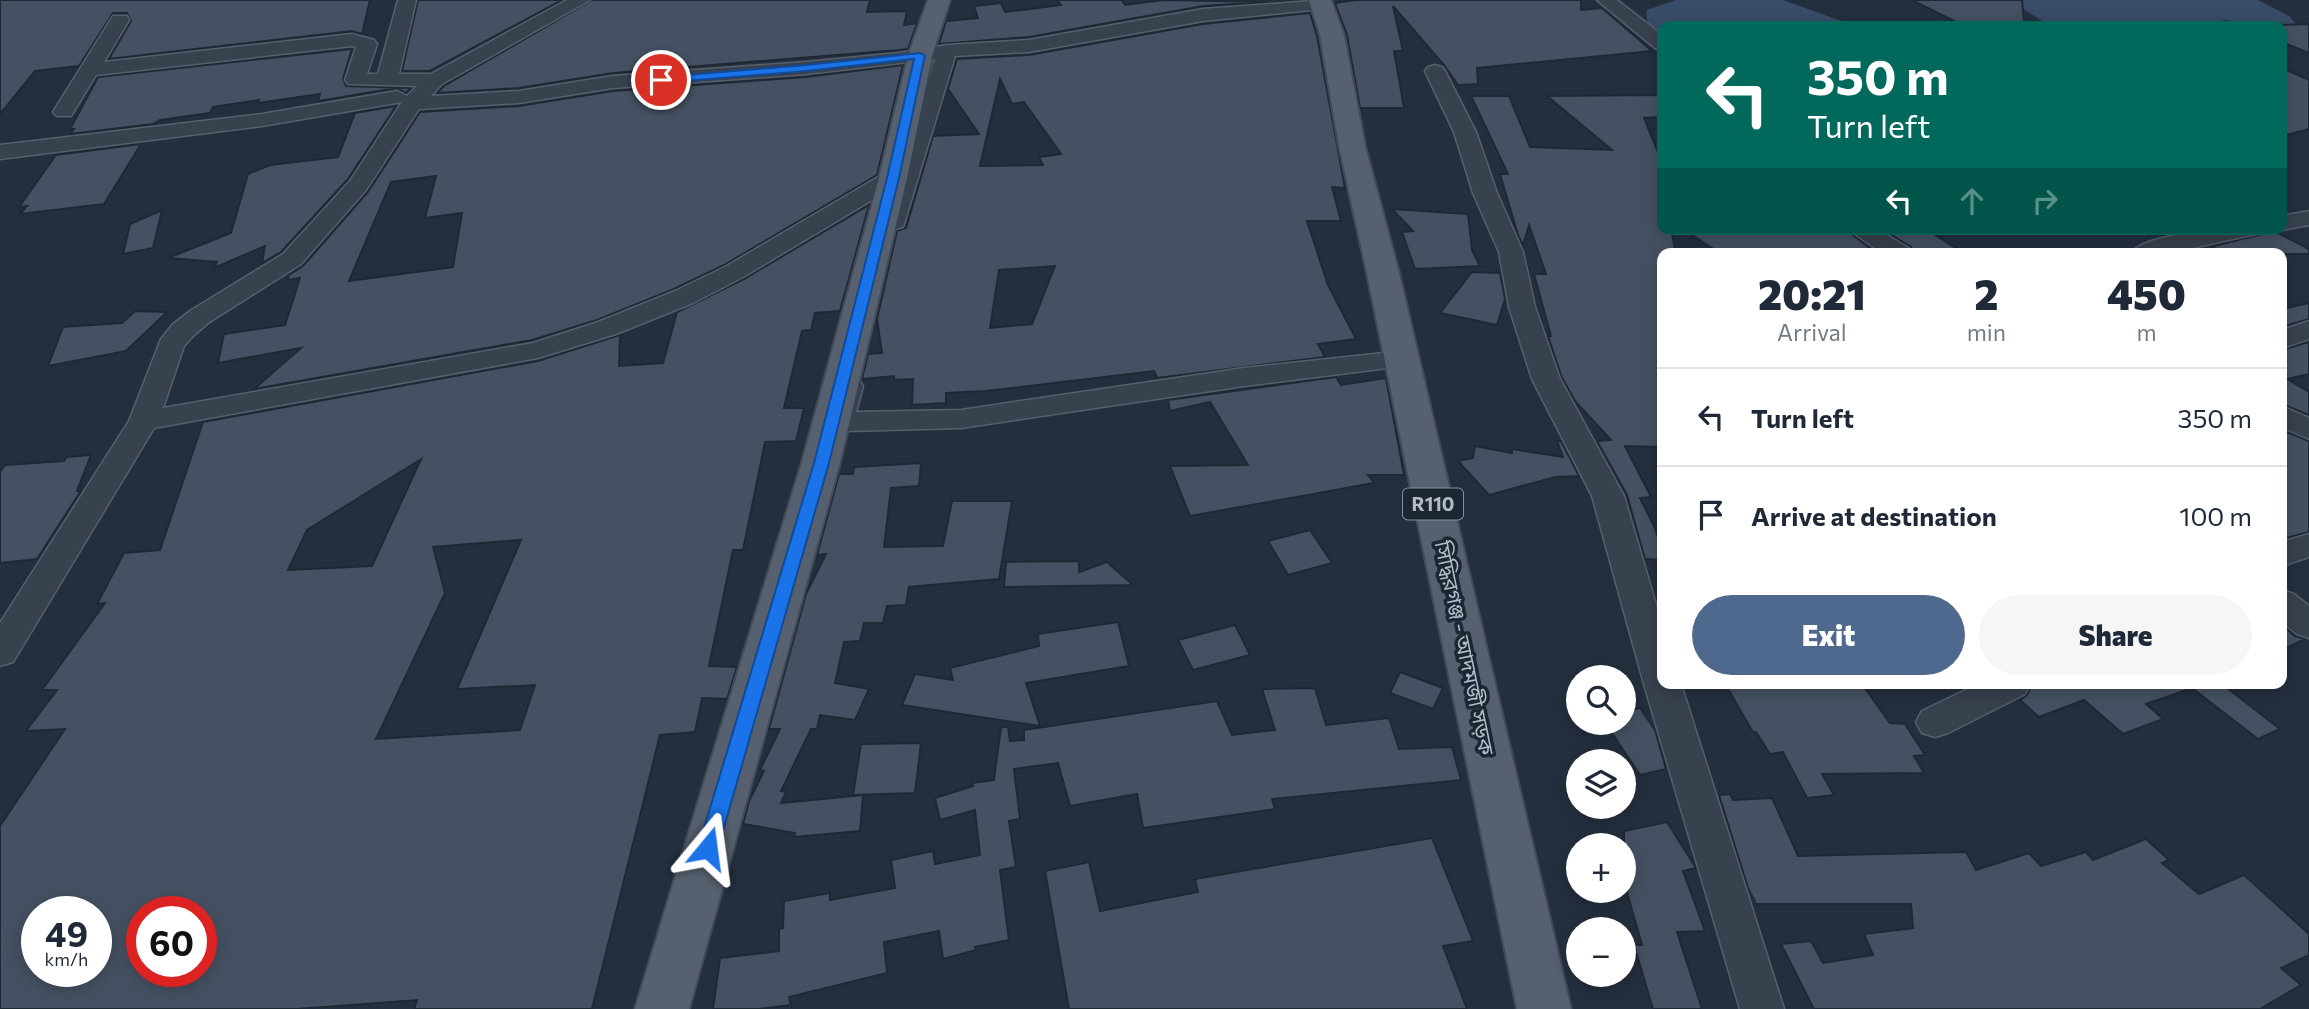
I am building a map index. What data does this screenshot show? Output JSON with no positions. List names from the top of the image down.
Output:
{
  "streets": {
    "main road": ["R110", "সিদ্ধিরগঞ্জ - আদমজী সড়ক"]
  },
  "page": {
    "turn": ["350 m", "Turn left"],
    "eta": [
      "20:21",
      "Arrival",
      "2",
      "min",
      "450",
      "m"
    ],
    "list": [
      {
        "name": "Turn left",
        "value": "350 m"
      },
      {
        "name": "Arrive at destination",
        "value": "100 m"
      }
    ],
    "buttons": ["Exit", "Share"],
    "map_buttons": ["+", "−"],
    "speed": "49 km/h",
    "limit": "60"
  }
}
